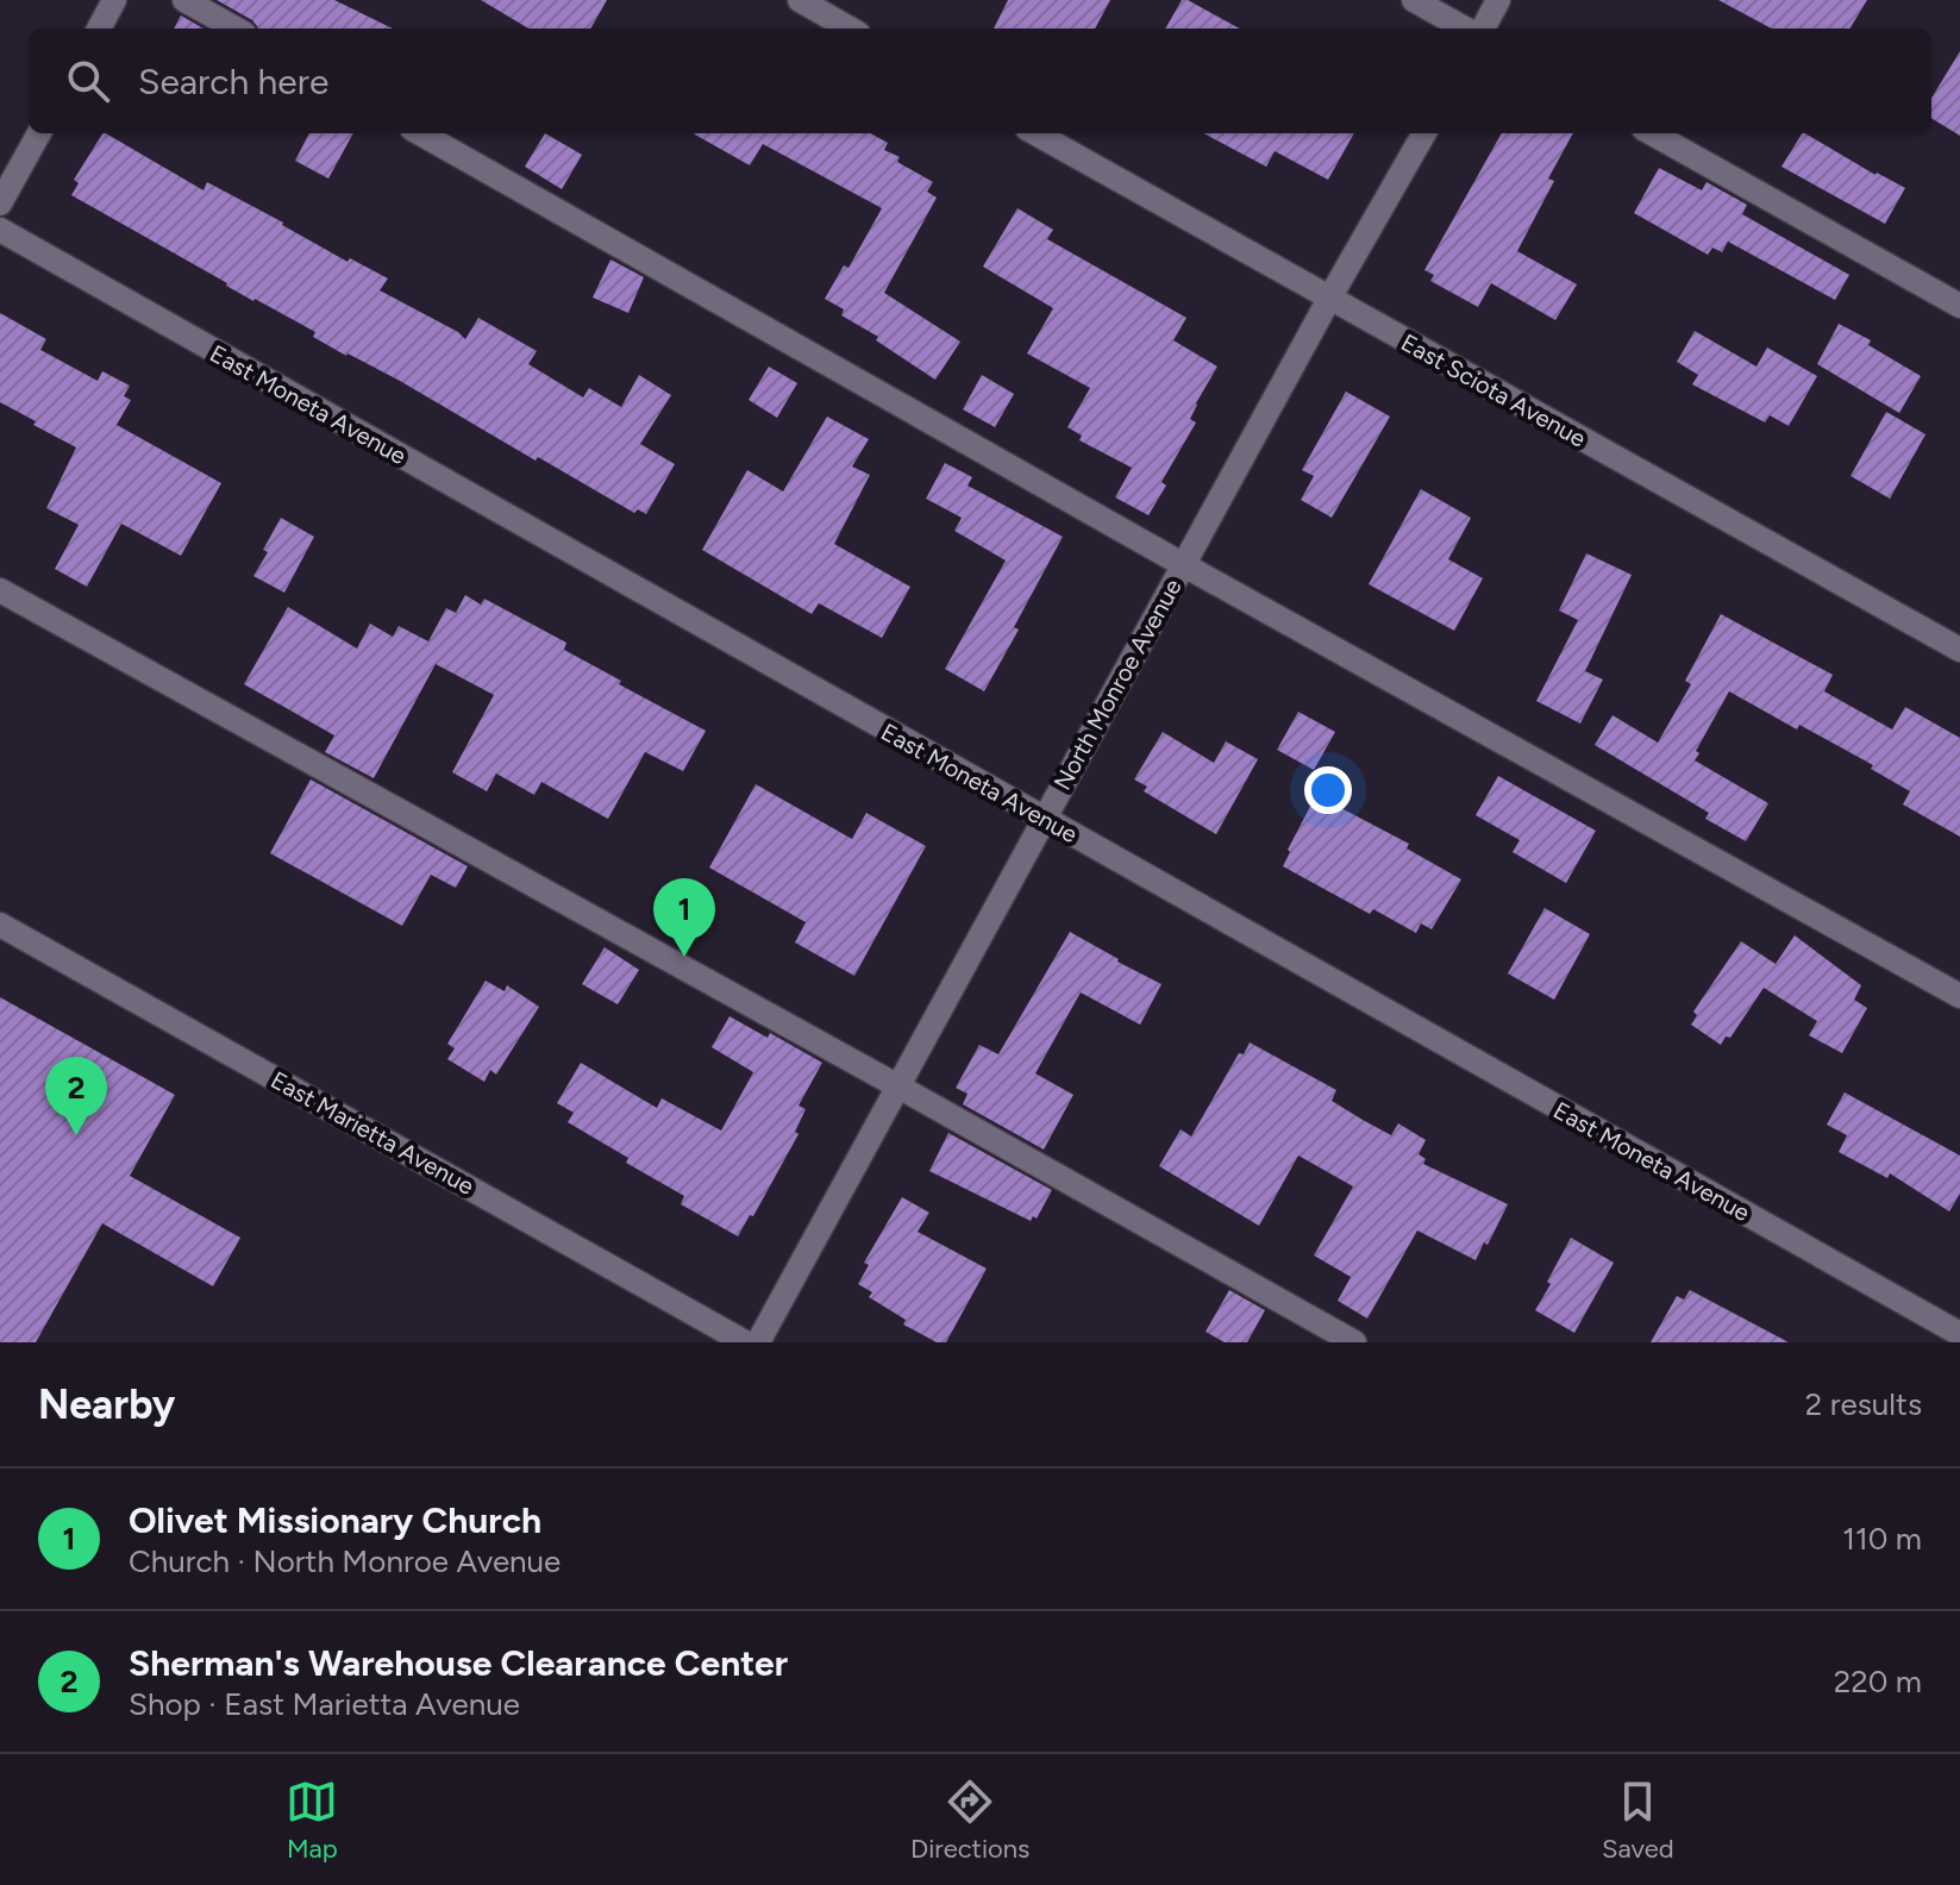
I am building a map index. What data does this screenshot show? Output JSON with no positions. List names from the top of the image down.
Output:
{
  "streets": {
    "street": [
      "East Sciota Avenue",
      "East Moneta Avenue",
      "North Monroe Avenue",
      "East Marietta Avenue"
    ]
  },
  "crossings": [
    ["East Sciota Avenue", "North Monroe Avenue"],
    ["East Moneta Avenue", "North Monroe Avenue"]
  ],
  "page": {
    "search": "Search here",
    "pins": ["1", "2"],
    "heading": ["Nearby", "2 results"],
    "list": [
      {
        "mark": "1",
        "name": "Olivet Missionary Church",
        "note": "Church · North Monroe Avenue",
        "value": "110 m"
      },
      {
        "mark": "2",
        "name": "Sherman's Warehouse Clearance Center",
        "note": "Shop · East Marietta Avenue",
        "value": "220 m"
      }
    ],
    "nav": ["Map", "Directions", "Saved"]
  }
}
